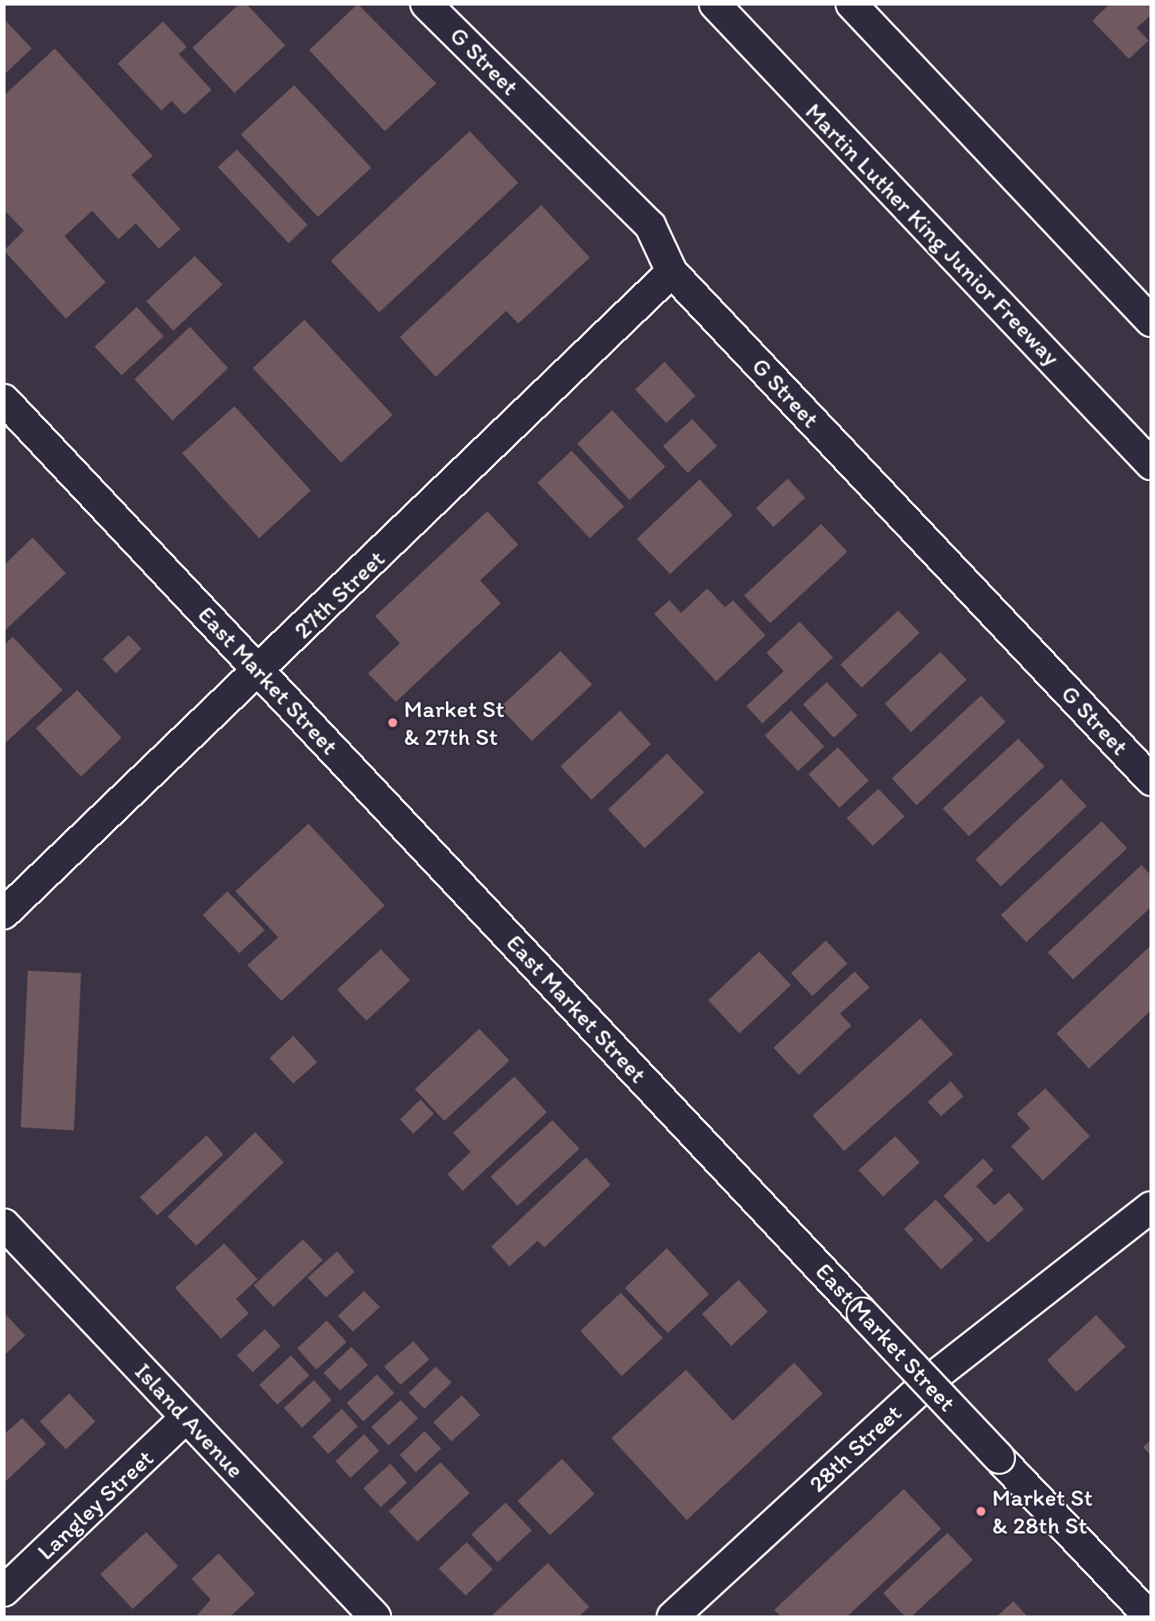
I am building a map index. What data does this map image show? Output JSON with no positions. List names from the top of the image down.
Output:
{
  "streets": {
    "main road": [
      "G Street",
      "Martin Luther King Junior Freeway",
      "27th Street",
      "East Market Street",
      "Island Avenue",
      "28th Street",
      "Langley Street"
    ]
  },
  "crossings": [
    ["G Street", "27th Street"],
    ["27th Street", "East Market Street"],
    ["Island Avenue", "Langley Street"]
  ],
  "places": ["Market St & 27th St", "Market St & 28th St"]
}
